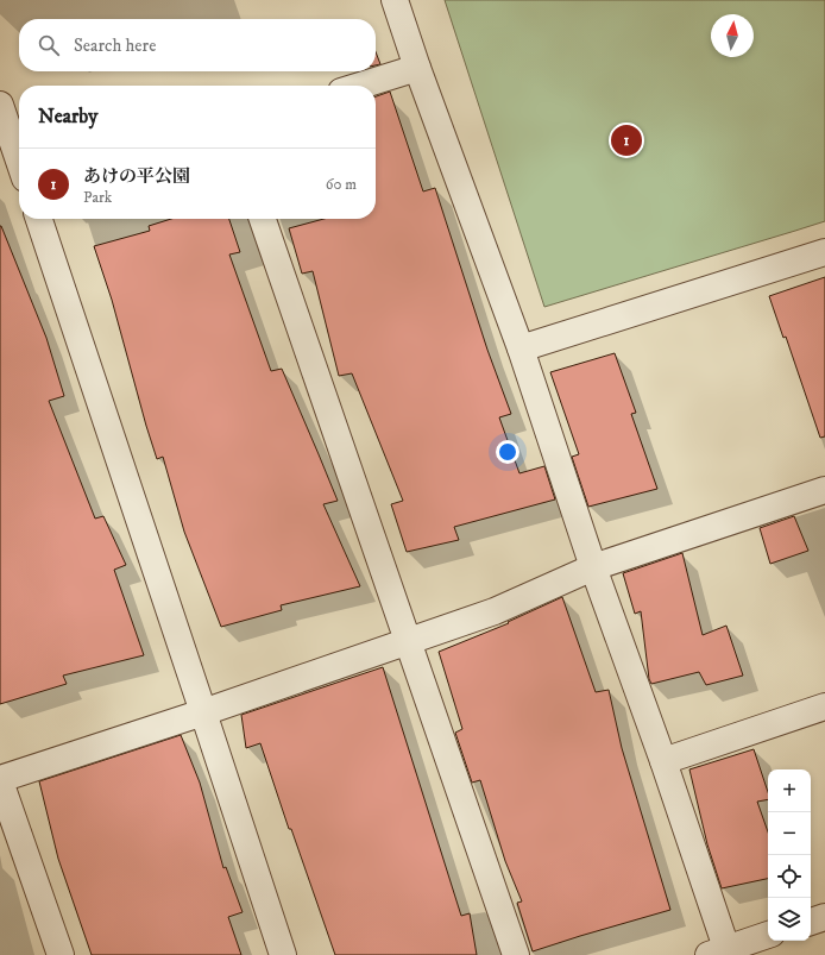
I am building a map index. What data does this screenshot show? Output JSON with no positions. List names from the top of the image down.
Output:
{
  "north": "top",
  "page": {
    "search": "Search here",
    "heading": "Nearby",
    "pins": "1",
    "list": [
      {
        "mark": "1",
        "name": "あけの平公園",
        "note": "Park",
        "value": "60 m"
      }
    ],
    "map_buttons": ["+", "−"]
  }
}
